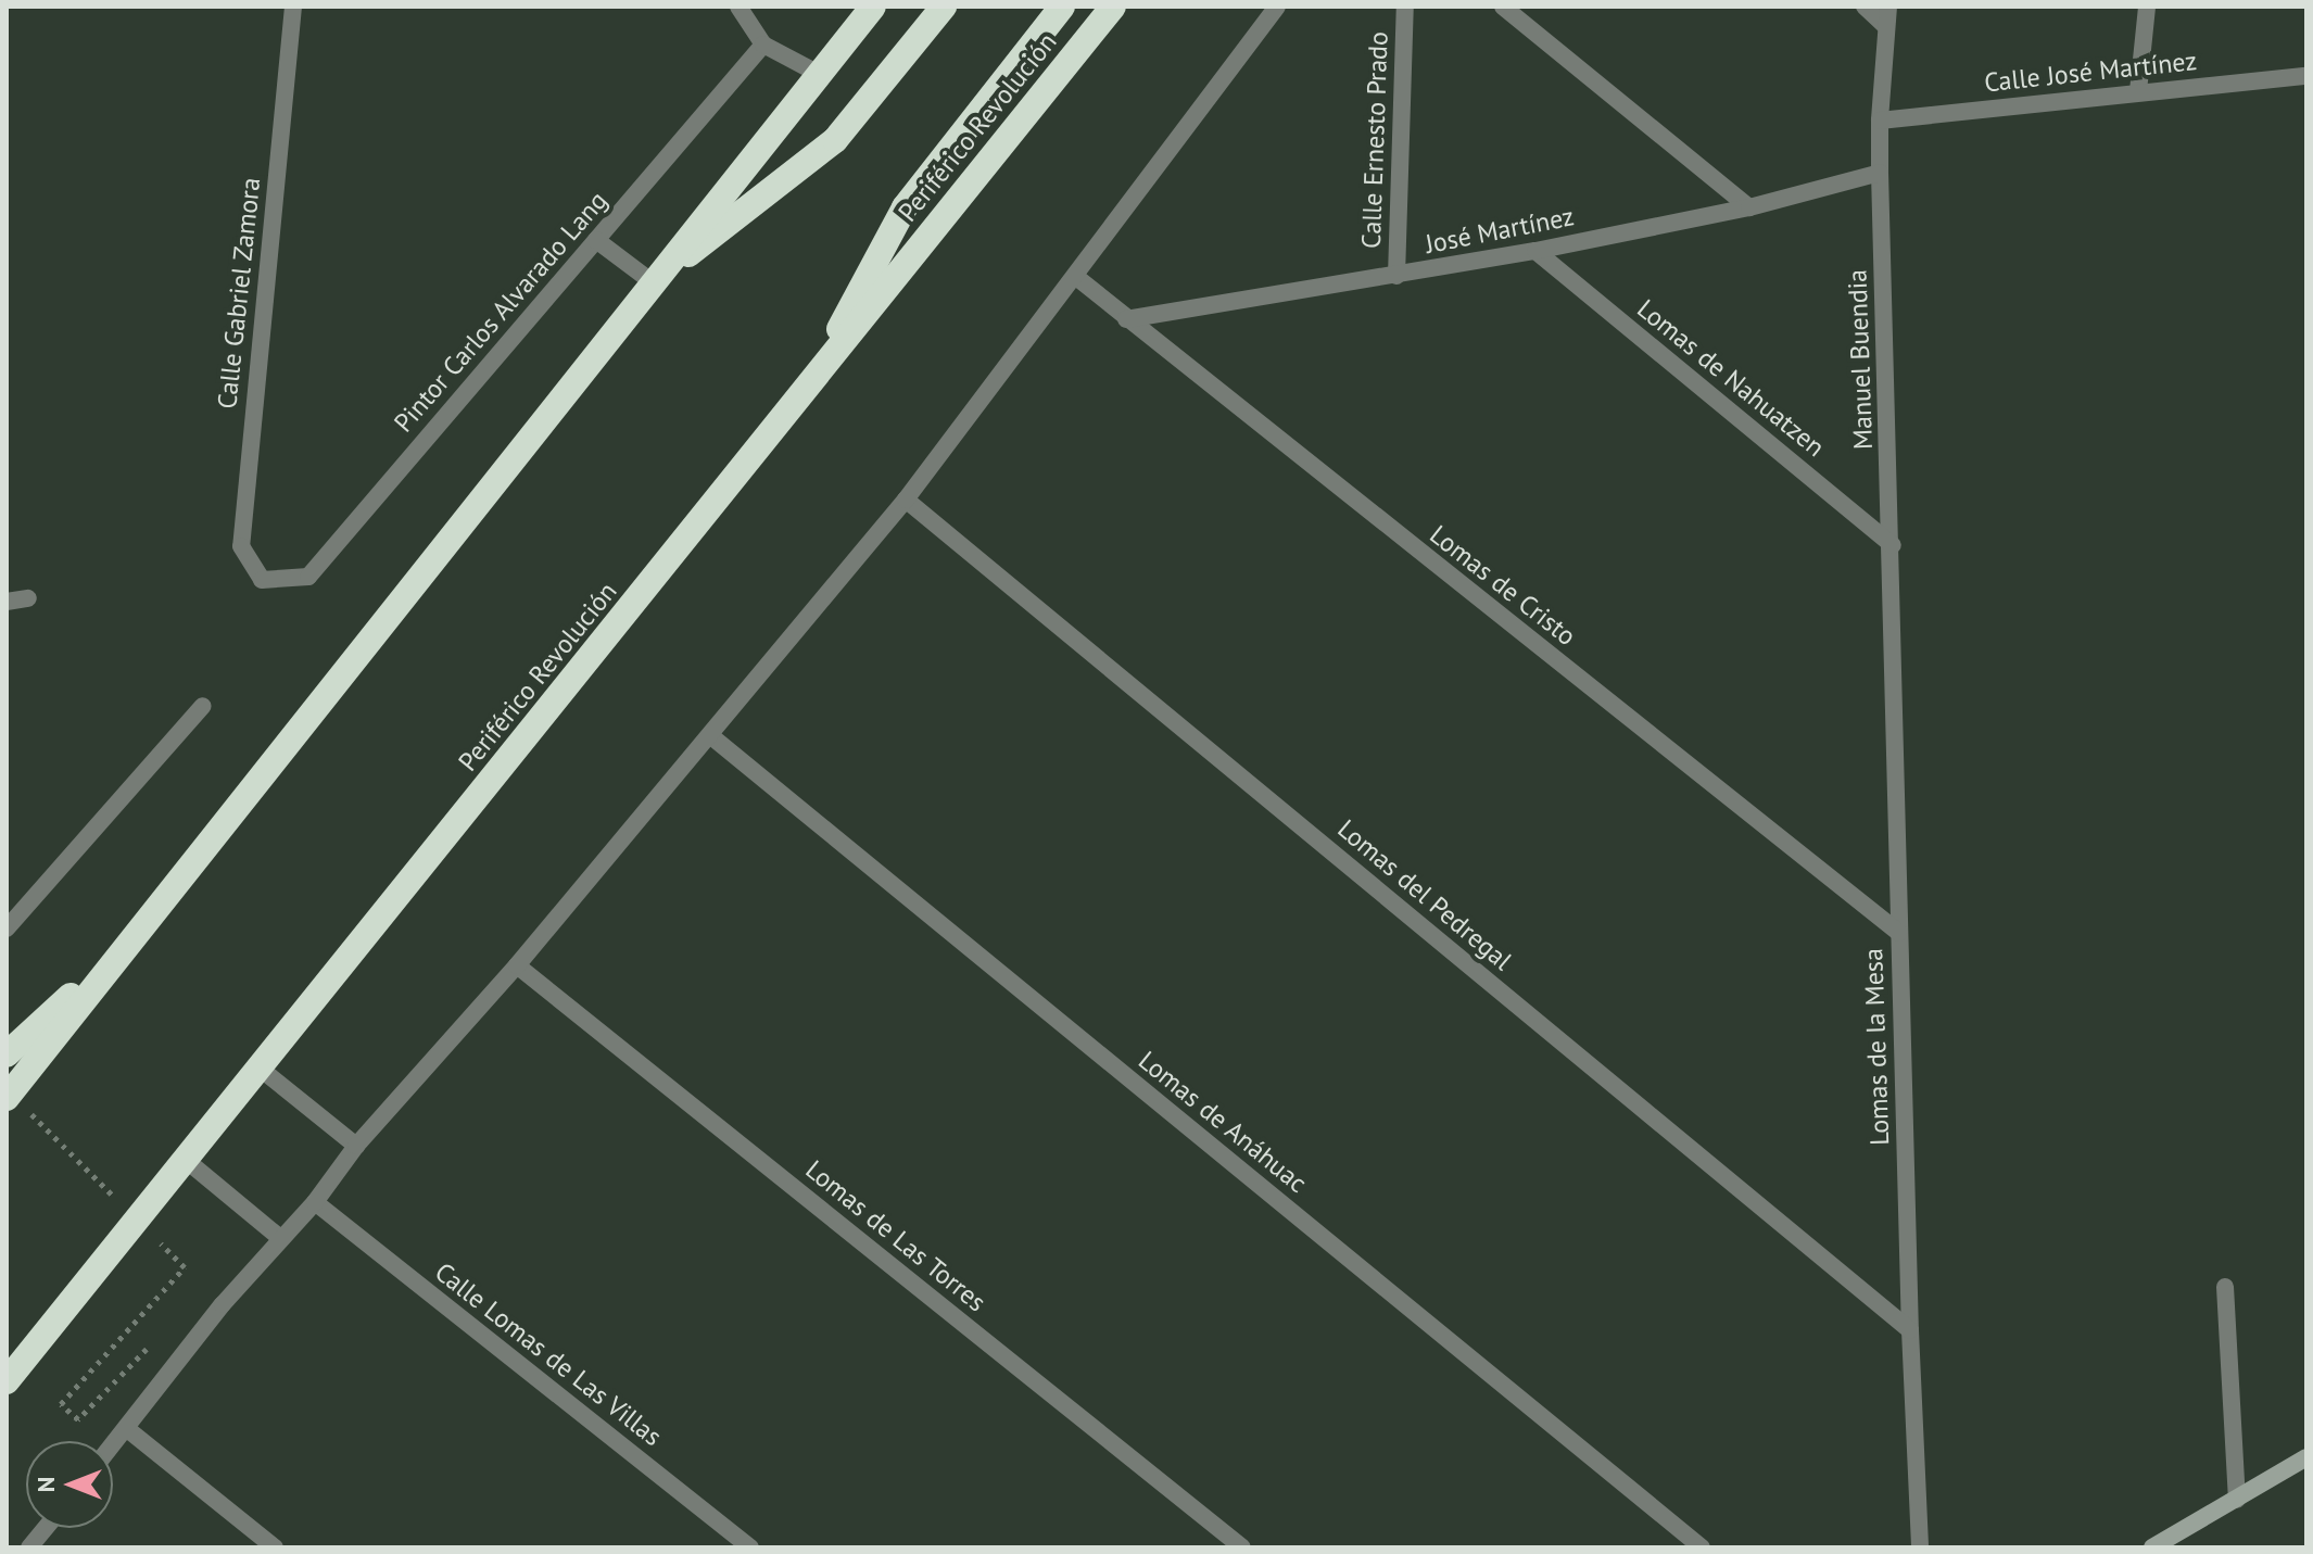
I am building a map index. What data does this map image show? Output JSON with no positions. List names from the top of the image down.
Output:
{
  "streets": {
    "highway": ["Periférico Revolución"],
    "street": [
      "Calle José Martínez",
      "Calle Ernesto Prado",
      "José Martínez",
      "Calle Gabriel Zamora",
      "Pintor Carlos Alvarado Lang",
      "Manuel Buendia",
      "Lomas de Nahuatzen",
      "Lomas de Cristo",
      "Lomas del Pedregal",
      "Lomas de la Mesa",
      "Lomas de Anáhuac",
      "Lomas de Las Torres",
      "Calle Lomas de Las Villas"
    ]
  },
  "crossings": [
    ["Calle José Martínez", "Manuel Buendia"],
    ["Calle Ernesto Prado", "José Martínez"],
    ["José Martínez", "Manuel Buendia"],
    ["José Martínez", "Lomas de Nahuatzen"],
    ["José Martínez", "Lomas de Cristo"],
    ["Calle Gabriel Zamora", "Pintor Carlos Alvarado Lang"],
    ["Manuel Buendia", "Lomas de Nahuatzen"],
    ["Manuel Buendia", "Lomas de la Mesa"],
    ["Lomas de Nahuatzen", "Lomas de la Mesa"],
    ["Lomas de Cristo", "Lomas de la Mesa"],
    ["Lomas del Pedregal", "Lomas de la Mesa"]
  ],
  "north": "left"
}
